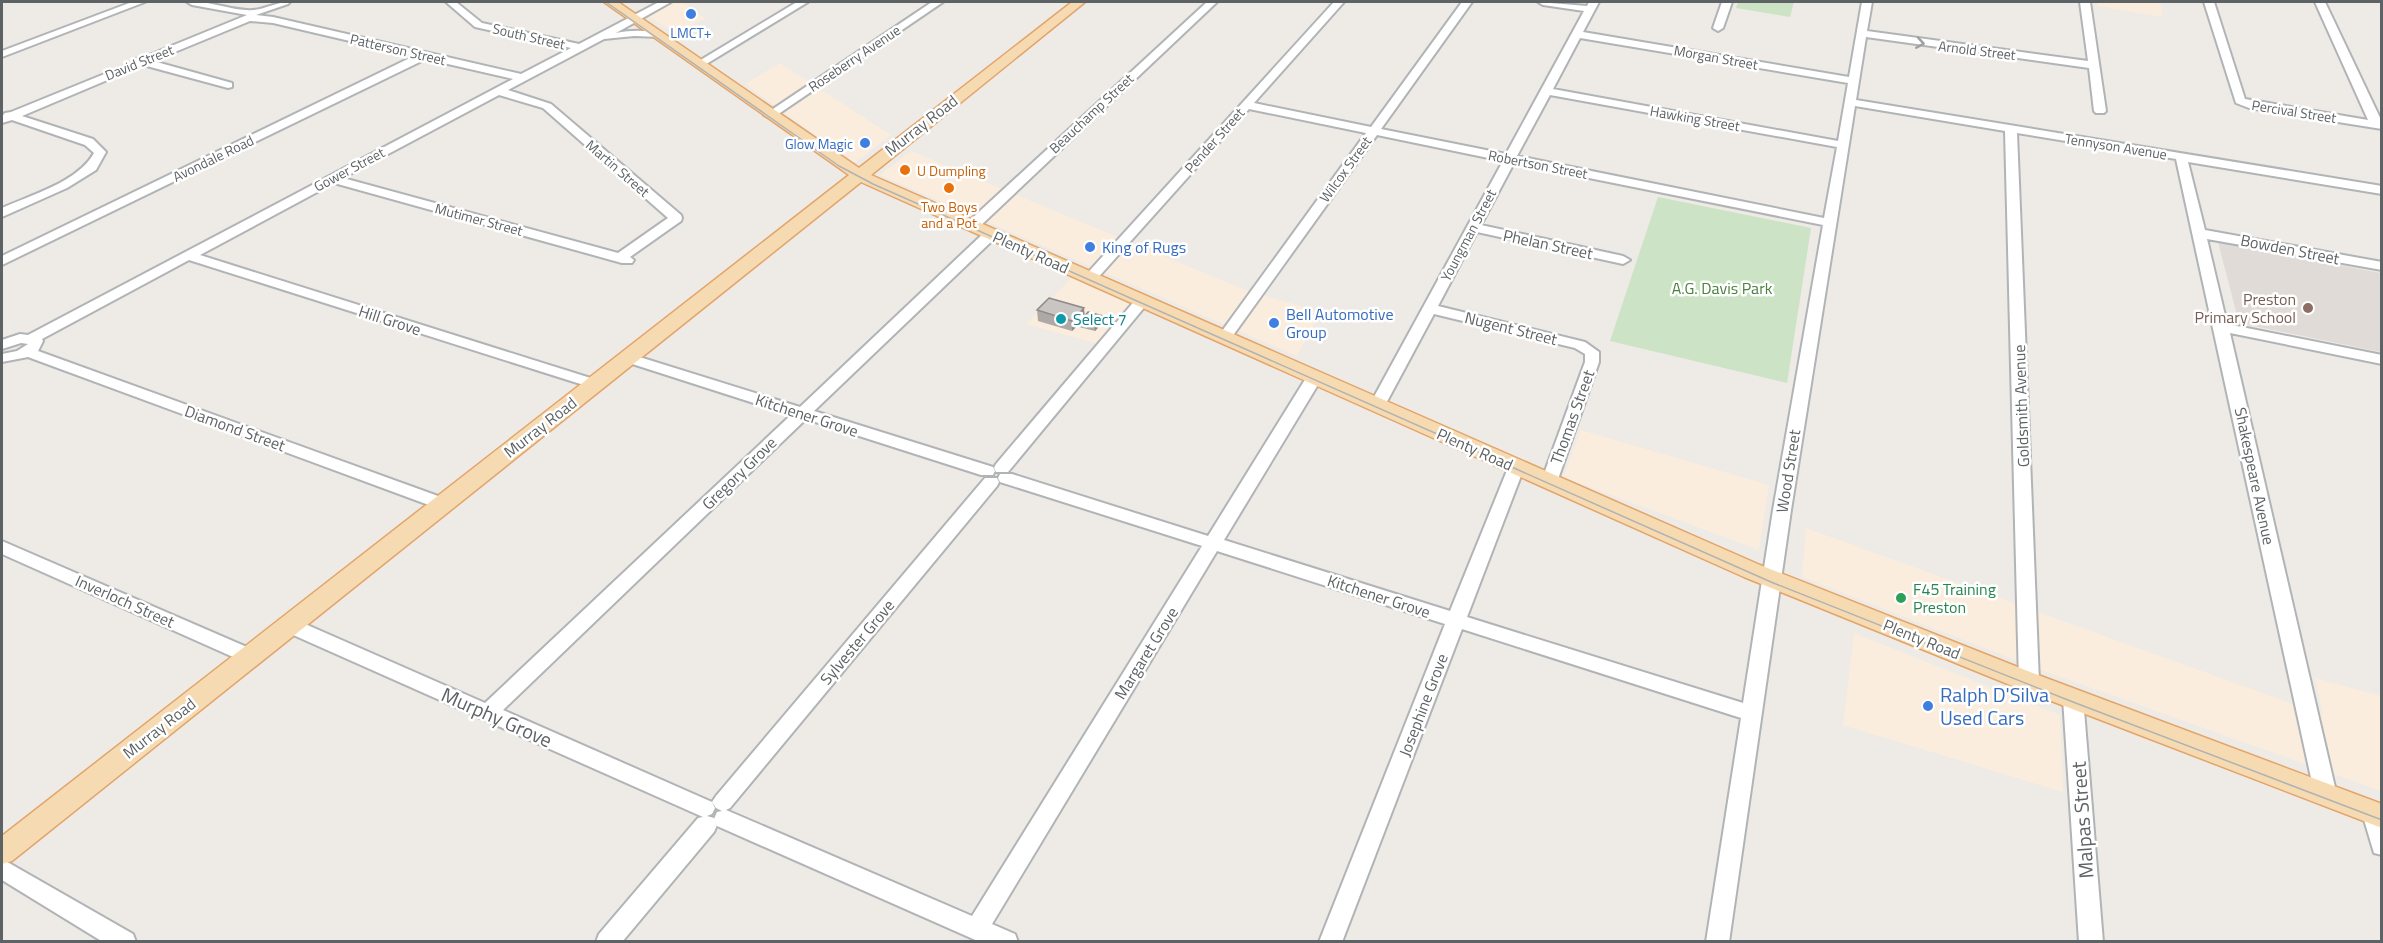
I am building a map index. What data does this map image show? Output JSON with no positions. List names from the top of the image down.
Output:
{
  "streets": {
    "main road": ["Murray Road", "Plenty Road"],
    "street": [
      "South Street",
      "Patterson Street",
      "Arnold Street",
      "Morgan Street",
      "Roseberry Avenue",
      "David Street",
      "Percival Street",
      "Beauchamp Street",
      "Hawking Street",
      "Pender Street",
      "Tennyson Avenue",
      "Avondale Road",
      "Robertson Street",
      "Martin Street",
      "Gower Street",
      "Wilcox Street",
      "Mutimer Street",
      "Youngman Street",
      "Phelan Street",
      "Bowden Street",
      "Hill Grove",
      "Nugent Street",
      "Goldsmith Avenue",
      "Kitchener Grove",
      "Thomas Street",
      "Diamond Street",
      "Wood Street",
      "Gregory Grove",
      "Shakespeare Avenue",
      "Inverloch Street",
      "Sylvester Grove",
      "Margaret Grove",
      "Josephine Grove",
      "Murphy Grove",
      "Malpas Street"
    ]
  },
  "crossings": [
    ["South Street", "Gower Street"],
    ["Patterson Street", "David Street"],
    ["Patterson Street", "Avondale Road"],
    ["Patterson Street", "Gower Street"],
    ["Arnold Street", "Wood Street"],
    ["Morgan Street", "Youngman Street"],
    ["Morgan Street", "Wood Street"],
    ["Roseberry Avenue", "Plenty Road"],
    ["Beauchamp Street", "Plenty Road"],
    ["Hawking Street", "Youngman Street"],
    ["Hawking Street", "Wood Street"],
    ["Murray Road", "Plenty Road"],
    ["Murray Road", "Hill Grove"],
    ["Murray Road", "Kitchener Grove"],
    ["Murray Road", "Diamond Street"],
    ["Murray Road", "Inverloch Street"],
    ["Murray Road", "Murphy Grove"],
    ["Pender Street", "Robertson Street"],
    ["Pender Street", "Plenty Road"],
    ["Tennyson Avenue", "Goldsmith Avenue"],
    ["Tennyson Avenue", "Wood Street"],
    ["Tennyson Avenue", "Shakespeare Avenue"],
    ["Robertson Street", "Wilcox Street"],
    ["Robertson Street", "Youngman Street"],
    ["Robertson Street", "Wood Street"],
    ["Martin Street", "Gower Street"],
    ["Martin Street", "Mutimer Street"],
    ["Gower Street", "Mutimer Street"],
    ["Gower Street", "Plenty Road"],
    ["Gower Street", "Hill Grove"],
    ["Gower Street", "Diamond Street"],
    ["Wilcox Street", "Plenty Road"],
    ["Youngman Street", "Phelan Street"],
    ["Youngman Street", "Plenty Road"],
    ["Youngman Street", "Nugent Street"],
    ["Bowden Street", "Shakespeare Avenue"],
    ["Plenty Road", "Goldsmith Avenue"],
    ["Plenty Road", "Thomas Street"],
    ["Plenty Road", "Wood Street"],
    ["Plenty Road", "Gregory Grove"],
    ["Plenty Road", "Shakespeare Avenue"],
    ["Plenty Road", "Sylvester Grove"],
    ["Plenty Road", "Margaret Grove"],
    ["Plenty Road", "Josephine Grove"],
    ["Plenty Road", "Malpas Street"],
    ["Nugent Street", "Thomas Street"],
    ["Kitchener Grove", "Wood Street"],
    ["Kitchener Grove", "Gregory Grove"],
    ["Kitchener Grove", "Sylvester Grove"],
    ["Kitchener Grove", "Margaret Grove"],
    ["Kitchener Grove", "Josephine Grove"],
    ["Gregory Grove", "Murphy Grove"],
    ["Sylvester Grove", "Murphy Grove"],
    ["Margaret Grove", "Murphy Grove"]
  ],
  "one_way": ["Arnold Street"],
  "parks": ["A.G. Davis Park"],
  "places": [
    "LMCT+",
    "Glow Magic",
    "U Dumpling",
    "Two Boys and a Pot",
    "King of Rugs",
    "Preston Primary School",
    "Select 7",
    "Bell Automotive Group",
    "F45 Training Preston",
    "Ralph D'Silva Used Cars"
  ]
}
